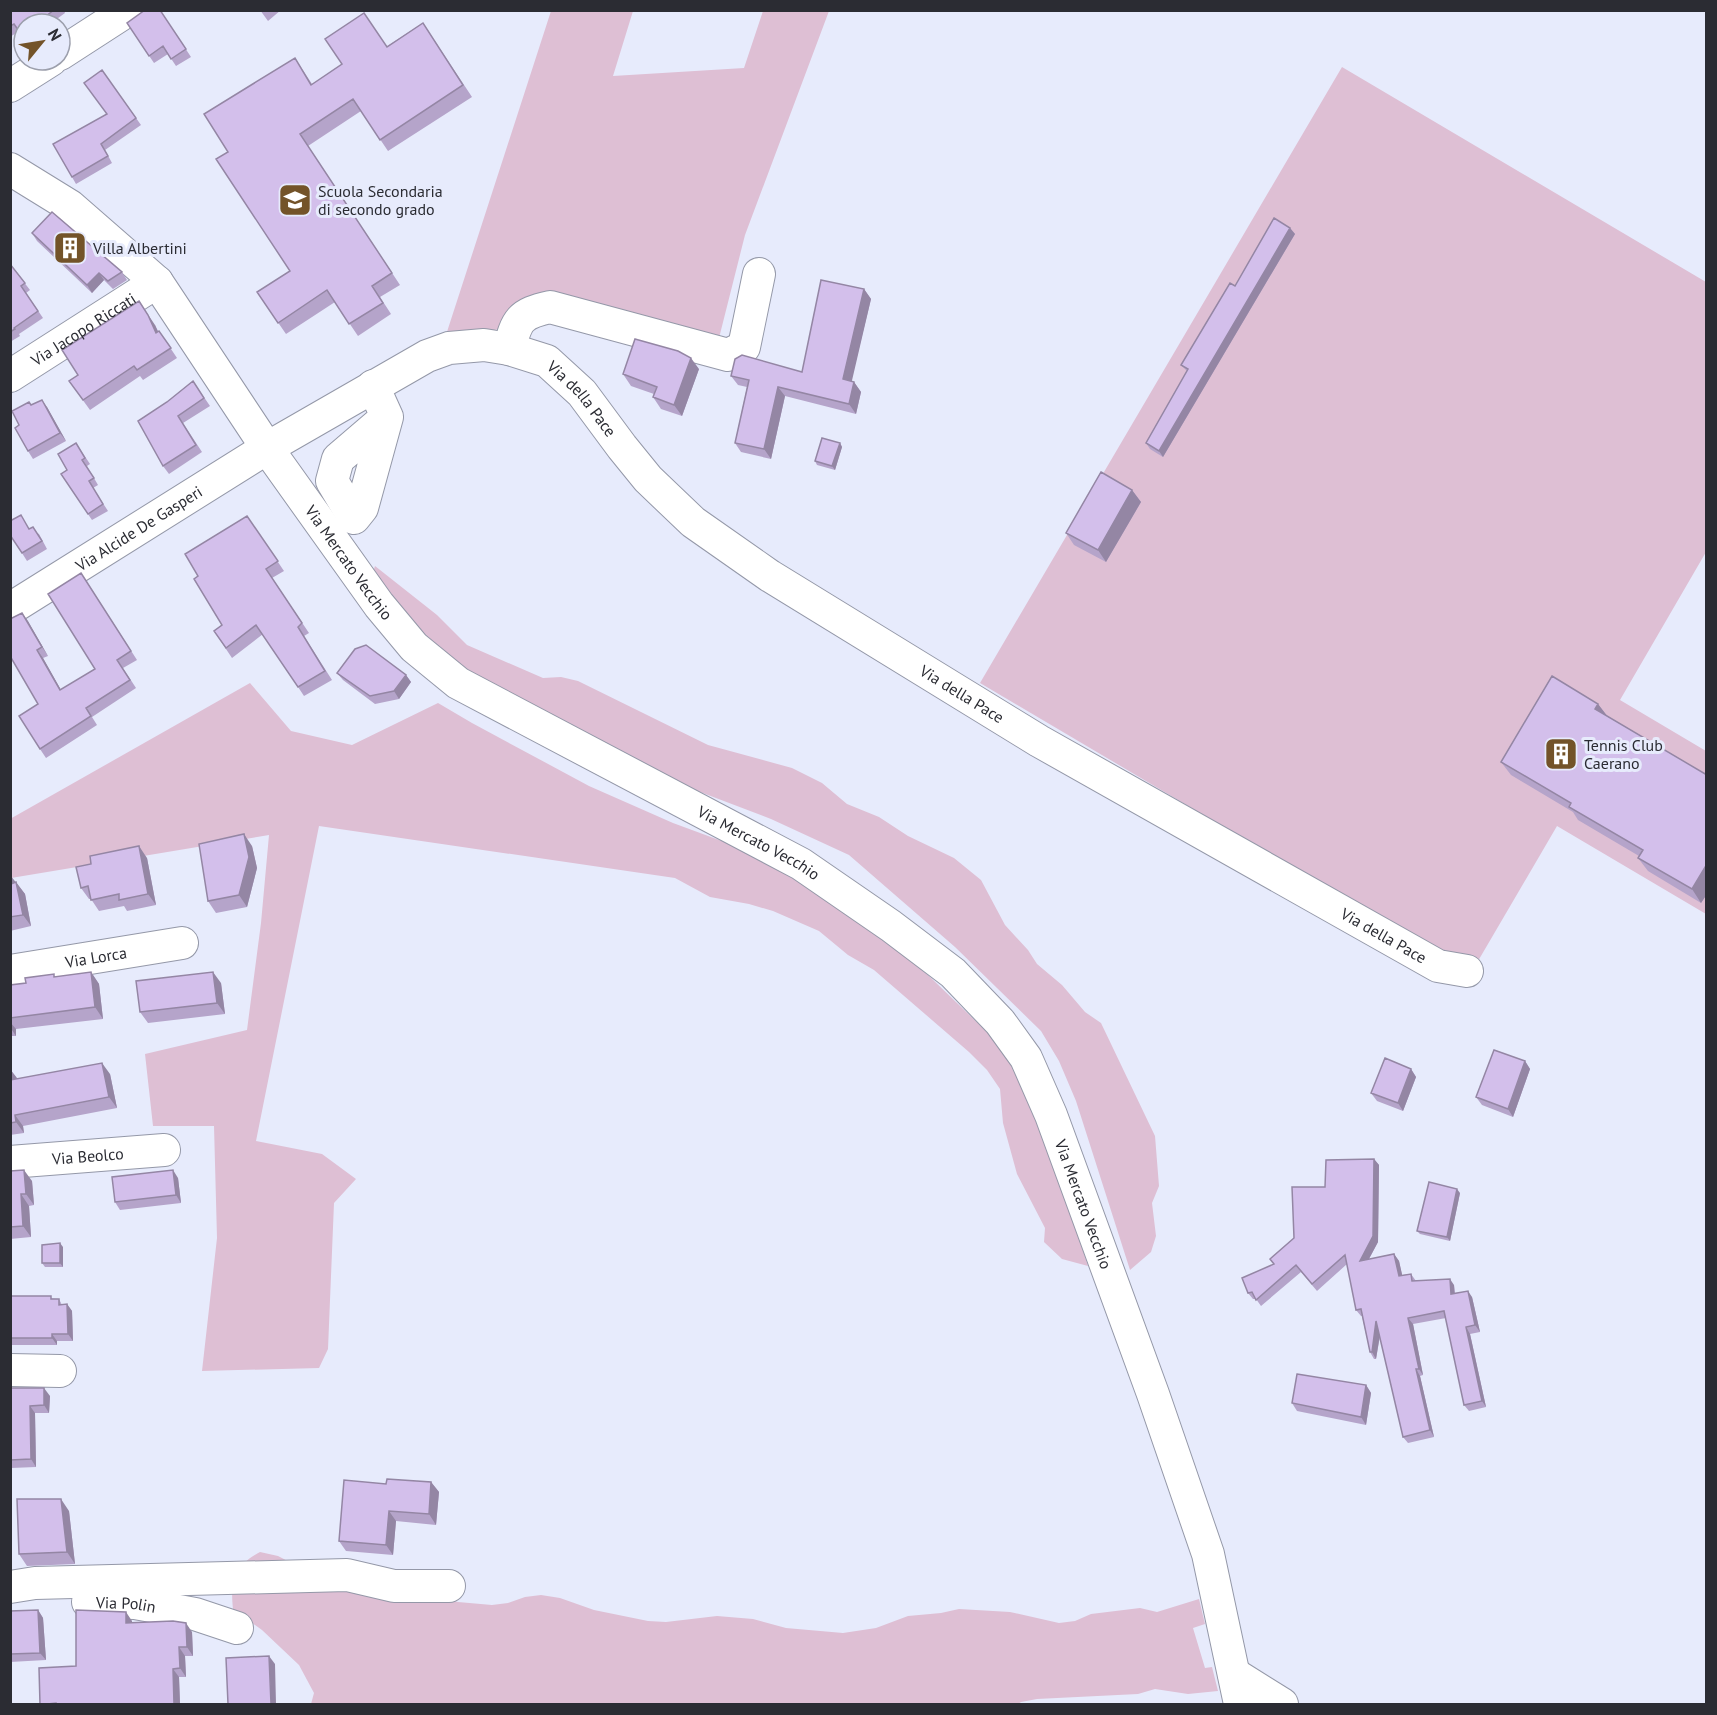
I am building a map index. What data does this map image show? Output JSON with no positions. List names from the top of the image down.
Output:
{
  "streets": {
    "street": [
      "Via Jacopo Riccati",
      "Via della Pace",
      "Via Alcide De Gasperi",
      "Via Mercato Vecchio",
      "Via Lorca",
      "Via Beolco",
      "Via Polin"
    ]
  },
  "crossings": [
    ["Via Jacopo Riccati", "Via Mercato Vecchio"],
    ["Via della Pace", "Via Alcide De Gasperi"],
    ["Via della Pace", "Via Mercato Vecchio"],
    ["Via Alcide De Gasperi", "Via Mercato Vecchio"]
  ],
  "places": {
    "school or university": ["Scuola Secondaria di secondo grado"],
    "building": ["Villa Albertini", "Tennis Club Caerano"]
  },
  "north": "top right"
}
